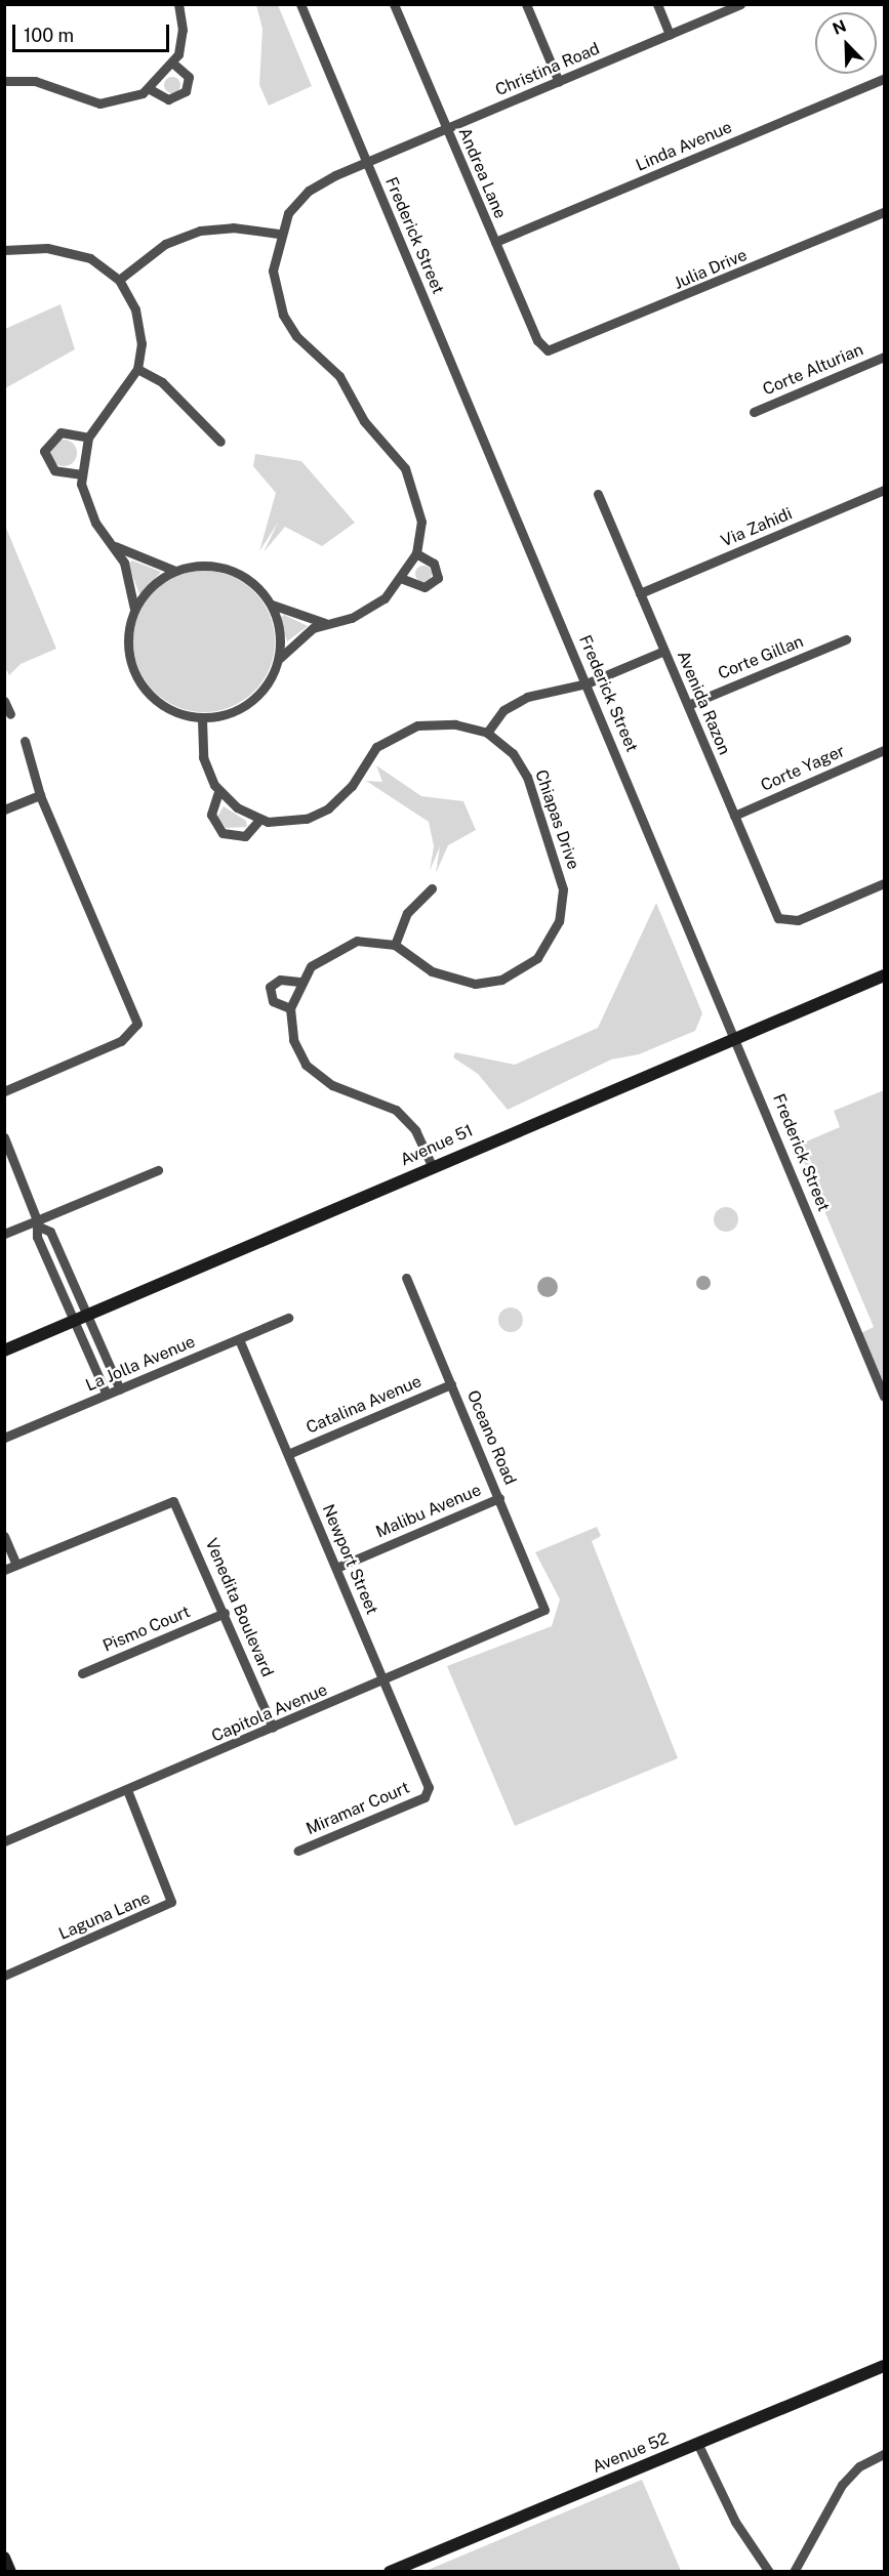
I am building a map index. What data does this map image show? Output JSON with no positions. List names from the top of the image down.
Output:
{
  "streets": {
    "street": [
      "Christina Road",
      "Linda Avenue",
      "Andrea Lane",
      "Frederick Street",
      "Julia Drive",
      "Corte Alturian",
      "Via Zahidi",
      "Corte Gillan",
      "Avenida Razon",
      "Corte Yager",
      "Chiapas Drive",
      "Avenue 51",
      "La Jolla Avenue",
      "Catalina Avenue",
      "Oceano Road",
      "Malibu Avenue",
      "Newport Street",
      "Venedita Boulevard",
      "Pismo Court",
      "Capitola Avenue",
      "Miramar Court",
      "Laguna Lane",
      "Avenue 52"
    ]
  },
  "crossings": [
    ["Christina Road", "Andrea Lane"],
    ["Christina Road", "Frederick Street"],
    ["Linda Avenue", "Andrea Lane"],
    ["Andrea Lane", "Julia Drive"],
    ["Frederick Street", "Avenue 51"],
    ["Via Zahidi", "Avenida Razon"],
    ["Corte Gillan", "Avenida Razon"],
    ["Avenida Razon", "Corte Yager"],
    ["La Jolla Avenue", "Newport Street"],
    ["Catalina Avenue", "Oceano Road"],
    ["Catalina Avenue", "Newport Street"],
    ["Oceano Road", "Malibu Avenue"],
    ["Oceano Road", "Capitola Avenue"],
    ["Malibu Avenue", "Newport Street"],
    ["Newport Street", "Capitola Avenue"],
    ["Newport Street", "Miramar Court"],
    ["Venedita Boulevard", "Pismo Court"],
    ["Venedita Boulevard", "Capitola Avenue"],
    ["Capitola Avenue", "Laguna Lane"]
  ],
  "scale_bar": "100 m",
  "north": "top left"
}
